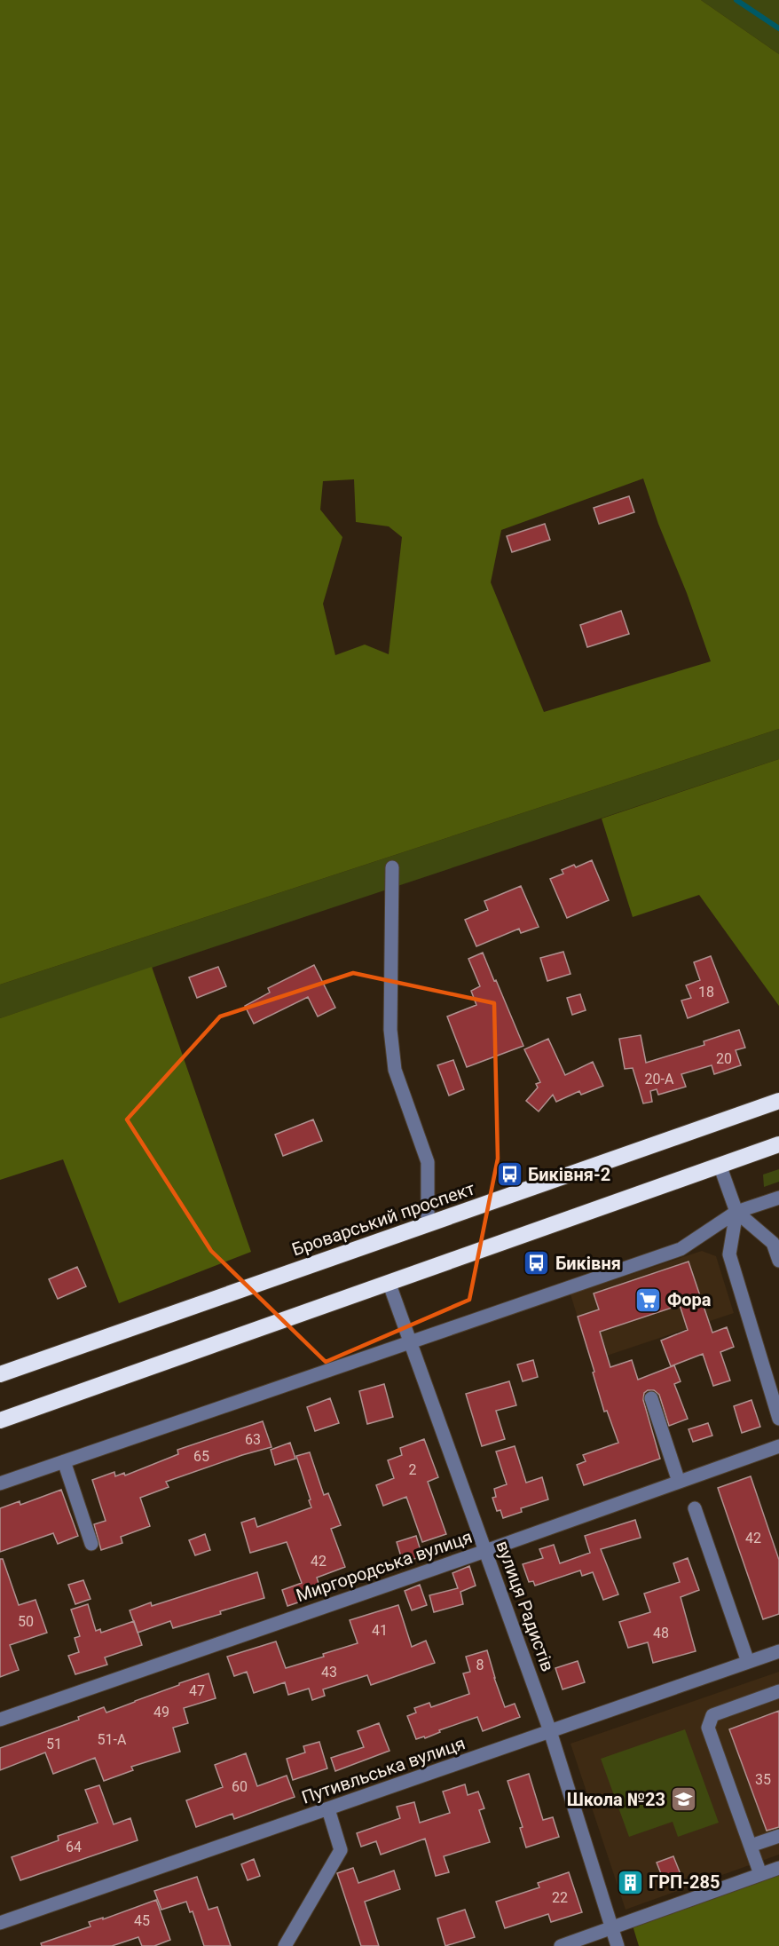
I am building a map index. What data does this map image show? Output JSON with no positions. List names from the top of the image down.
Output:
{
  "streets": {
    "highway": ["Броварський проспект"],
    "street": ["Миргородська вулиця", "вулиця Радистів", "Путивльська вулиця"]
  },
  "crossings": [
    ["Миргородська вулиця", "вулиця Радистів"],
    ["вулиця Радистів", "Путивльська вулиця"]
  ],
  "places": {
    "bus stop": ["Бикiвня-2", "Бикiвня"],
    "supermarket": ["Фора"],
    "school or university": ["Школа №23"],
    "building": ["ГРП-285"]
  },
  "house_numbers": [
    "18",
    "20",
    "20-А",
    "63",
    "65",
    "2",
    "42",
    "42",
    "50",
    "41",
    "48",
    "8",
    "43",
    "47",
    "49",
    "51-А",
    "51",
    "35",
    "60",
    "64",
    "22",
    "45"
  ]
}
